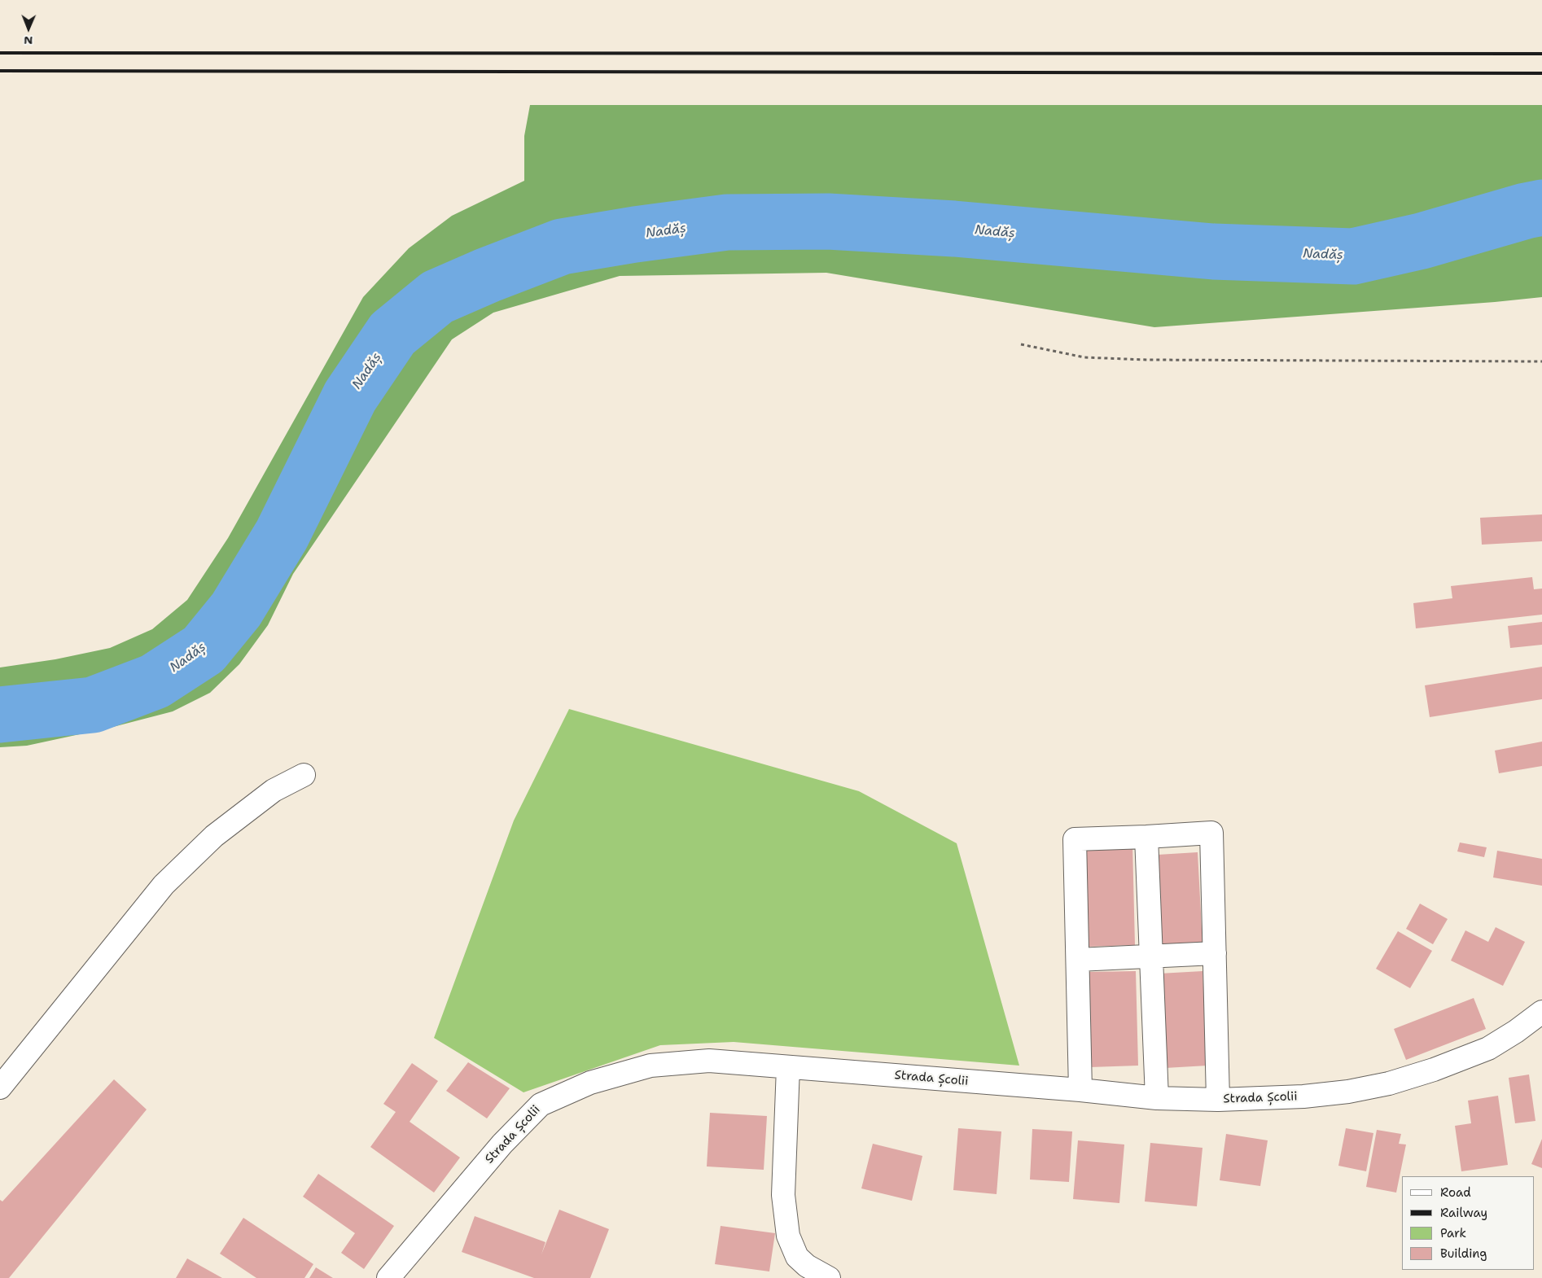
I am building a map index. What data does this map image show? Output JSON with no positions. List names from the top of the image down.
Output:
{
  "streets": {
    "street": ["Strada Școlii"]
  },
  "water": ["Nadăș"],
  "legend": [
    "Road",
    "Railway",
    "Park",
    "Building"
  ],
  "north": "bottom"
}
